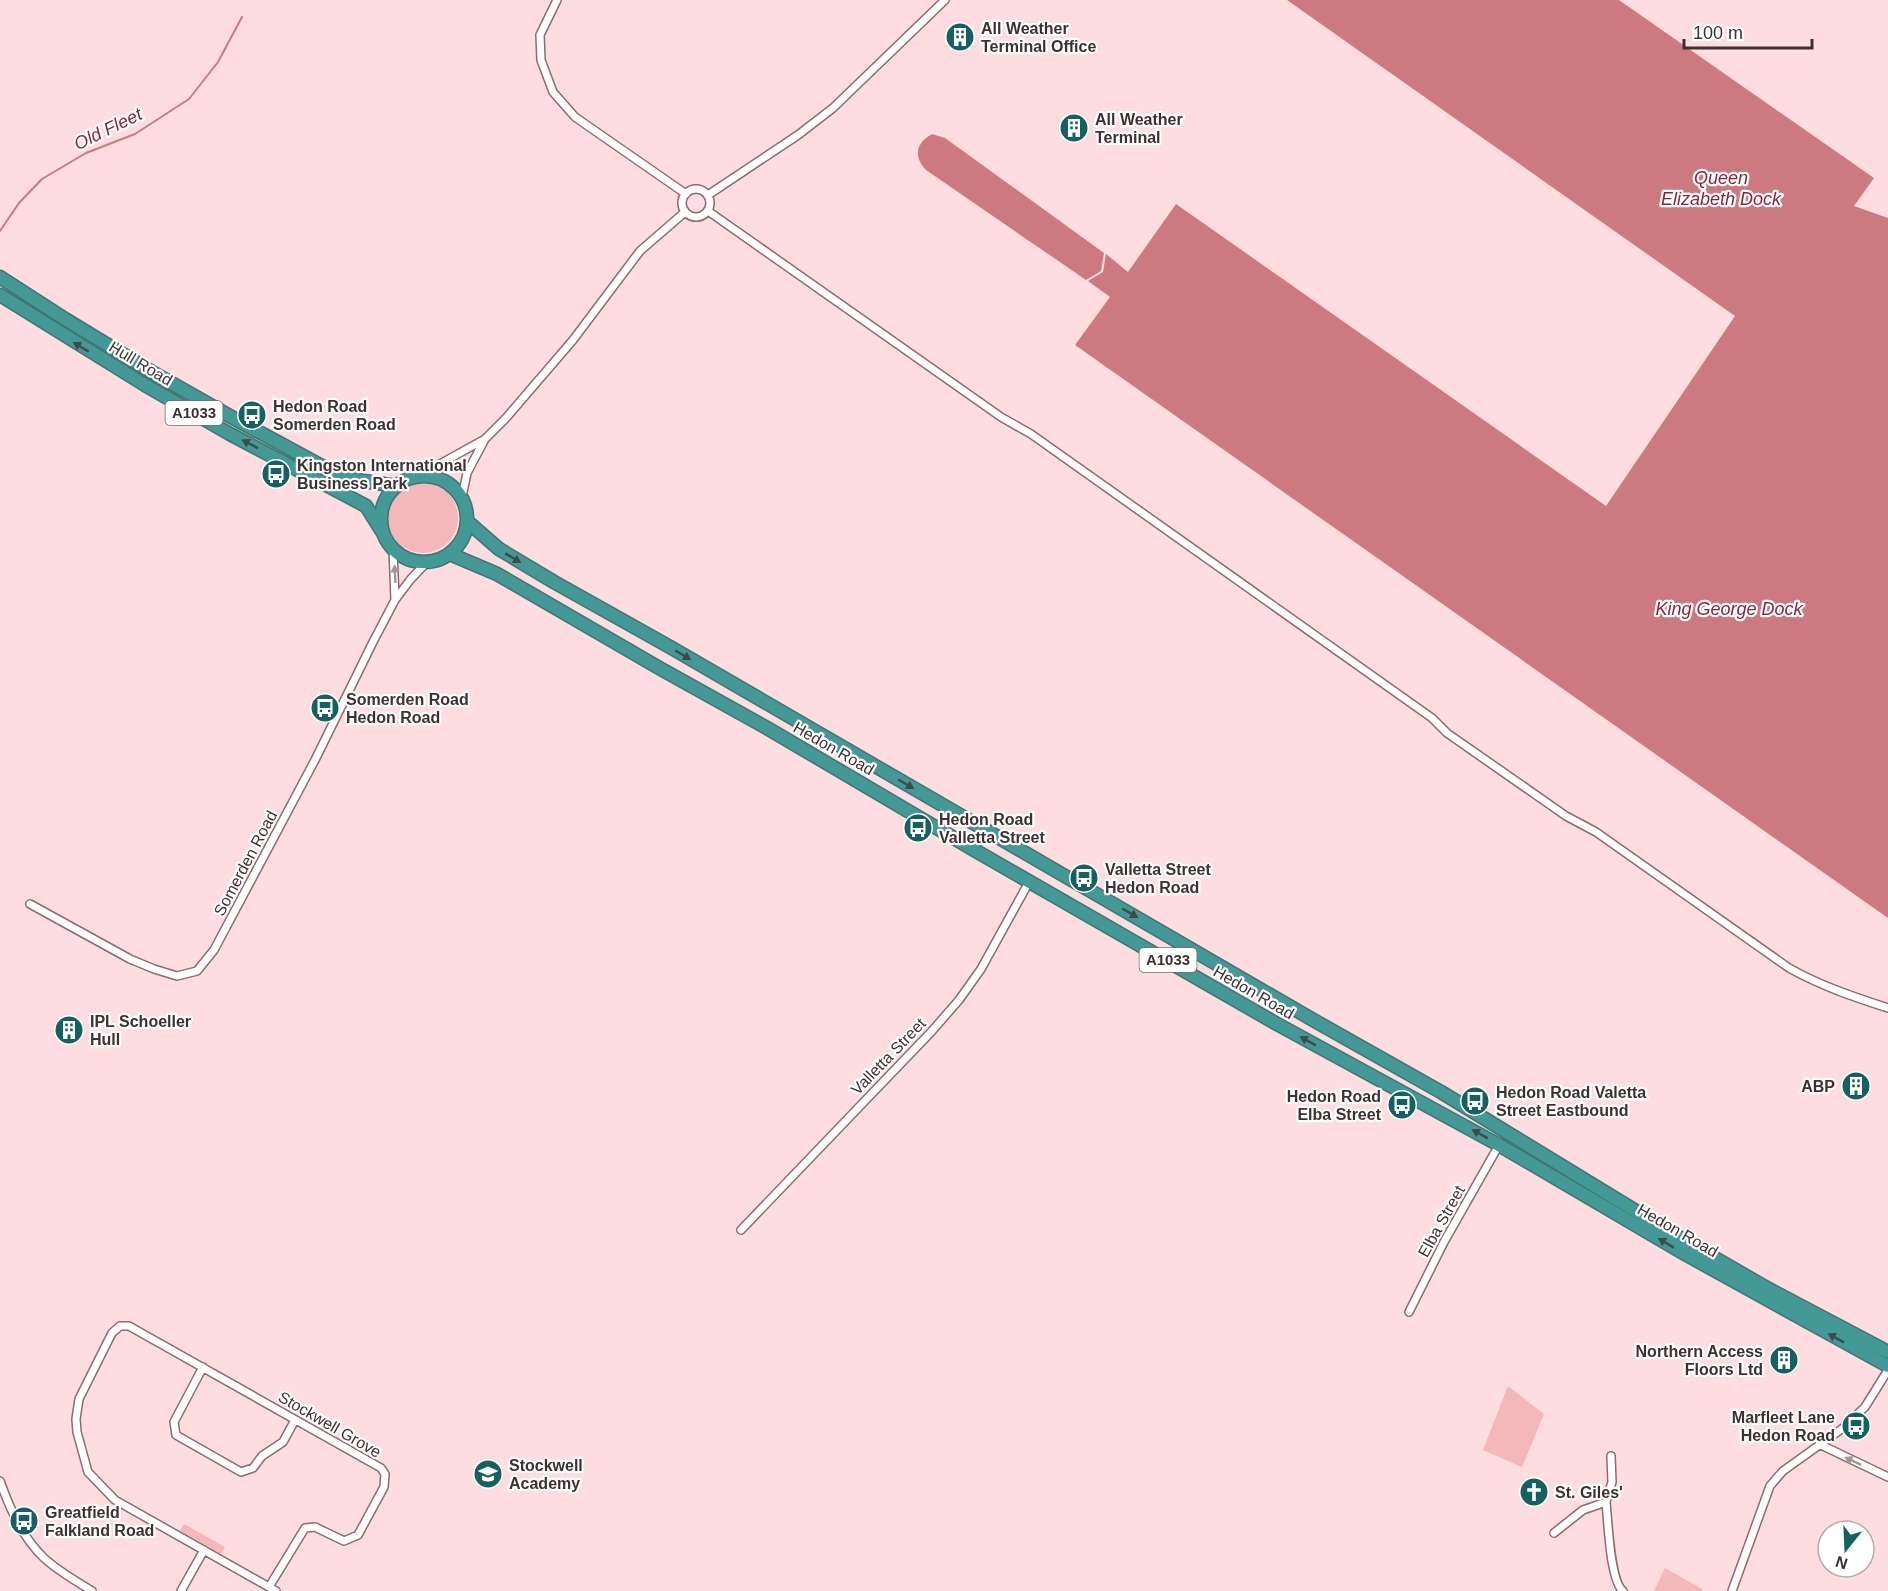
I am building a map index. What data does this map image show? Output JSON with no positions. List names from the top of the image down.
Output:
{
  "streets": {
    "highway": ["Hull Road", "A1033", "Hedon Road"],
    "street": [
      "Somerden Road",
      "Valletta Street",
      "Elba Street",
      "Stockwell Grove"
    ]
  },
  "crossings": [
    ["Hull Road", "A1033"],
    ["Hull Road", "Hedon Road"],
    ["Hull Road", "Somerden Road"],
    ["A1033", "Hedon Road"],
    ["A1033", "Somerden Road"],
    ["Hedon Road", "Somerden Road"],
    ["Hedon Road", "Valletta Street"],
    ["Hedon Road", "Elba Street"]
  ],
  "water": ["Old Fleet", "Queen Elizabeth Dock", "King George Dock"],
  "places": {
    "building": [
      "All Weather Terminal Office",
      "All Weather Terminal",
      "IPL Schoeller Hull",
      "ABP",
      "Northern Access Floors Ltd"
    ],
    "bus stop": [
      "Hedon Road Somerden Road",
      "Kingston International Business Park",
      "Somerden Road Hedon Road",
      "Hedon Road Valletta Street",
      "Valletta Street Hedon Road",
      "Hedon Road Valetta Street Eastbound",
      "Hedon Road Elba Street",
      "Marfleet Lane Hedon Road",
      "Greatfield Falkland Road"
    ],
    "school or university": ["Stockwell Academy"],
    "church": ["St. Giles'"]
  },
  "scale_bar": "100 m",
  "north": "bottom"
}
